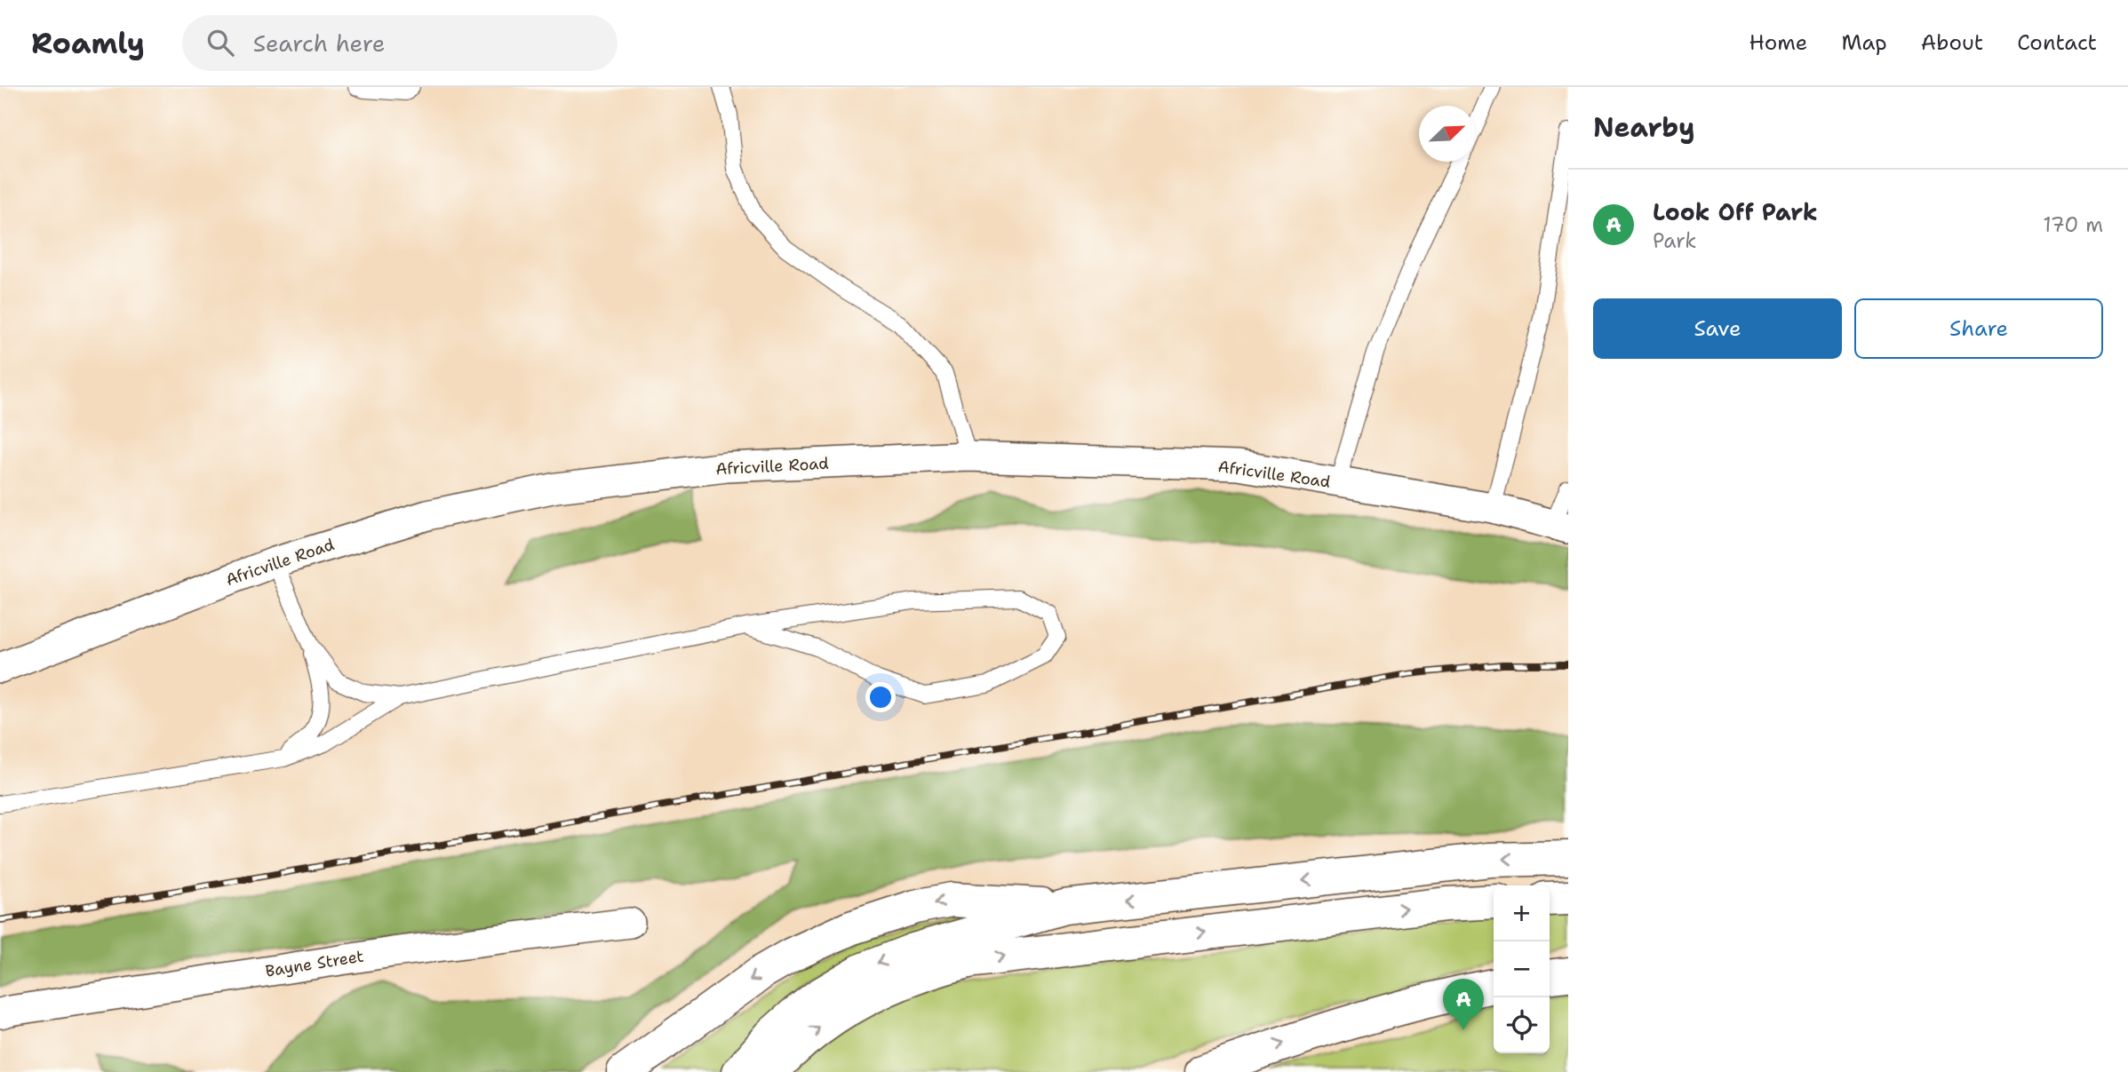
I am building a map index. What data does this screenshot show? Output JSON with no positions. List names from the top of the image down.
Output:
{
  "streets": {
    "street": ["Africville Road", "Bayne Street"]
  },
  "north": "top right",
  "page": {
    "header": "Roamly",
    "search": "Search here",
    "nav": [
      "Home",
      "Map",
      "About",
      "Contact"
    ],
    "heading": "Nearby",
    "list": [
      {
        "mark": "A",
        "name": "Look Off Park",
        "note": "Park",
        "value": "170 m"
      }
    ],
    "buttons": ["Save", "Share"],
    "map_buttons": ["+", "−"],
    "pins": "A"
  }
}
